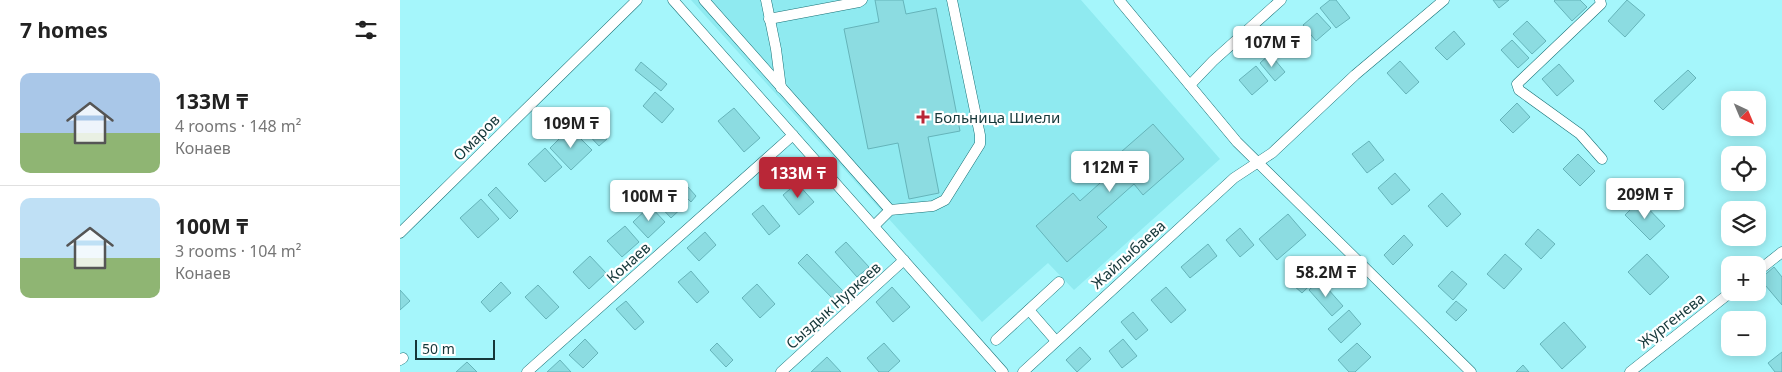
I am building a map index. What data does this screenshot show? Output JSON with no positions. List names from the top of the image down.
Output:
{
  "streets": {
    "street": [
      "Омаров",
      "Жайлыбаева",
      "Конаев",
      "Сыздык Нуркеев",
      "Жургенева"
    ]
  },
  "places": {
    "health": ["Больница Шиели"]
  },
  "scale_bar": "50 m",
  "north": "bottom right",
  "page": {
    "heading": "7 homes",
    "price": [
      "107M ₸",
      "109M ₸",
      "112M ₸",
      "133M ₸",
      "209M ₸",
      "100M ₸",
      "58.2M ₸"
    ],
    "list": [
      {
        "name": "133M ₸",
        "note": "4 rooms · 148 m² · Конаев"
      },
      {
        "name": "100M ₸",
        "note": "3 rooms · 104 m² · Конаев"
      }
    ],
    "map_buttons": ["+", "−"],
    "scale": "50 m"
  }
}
